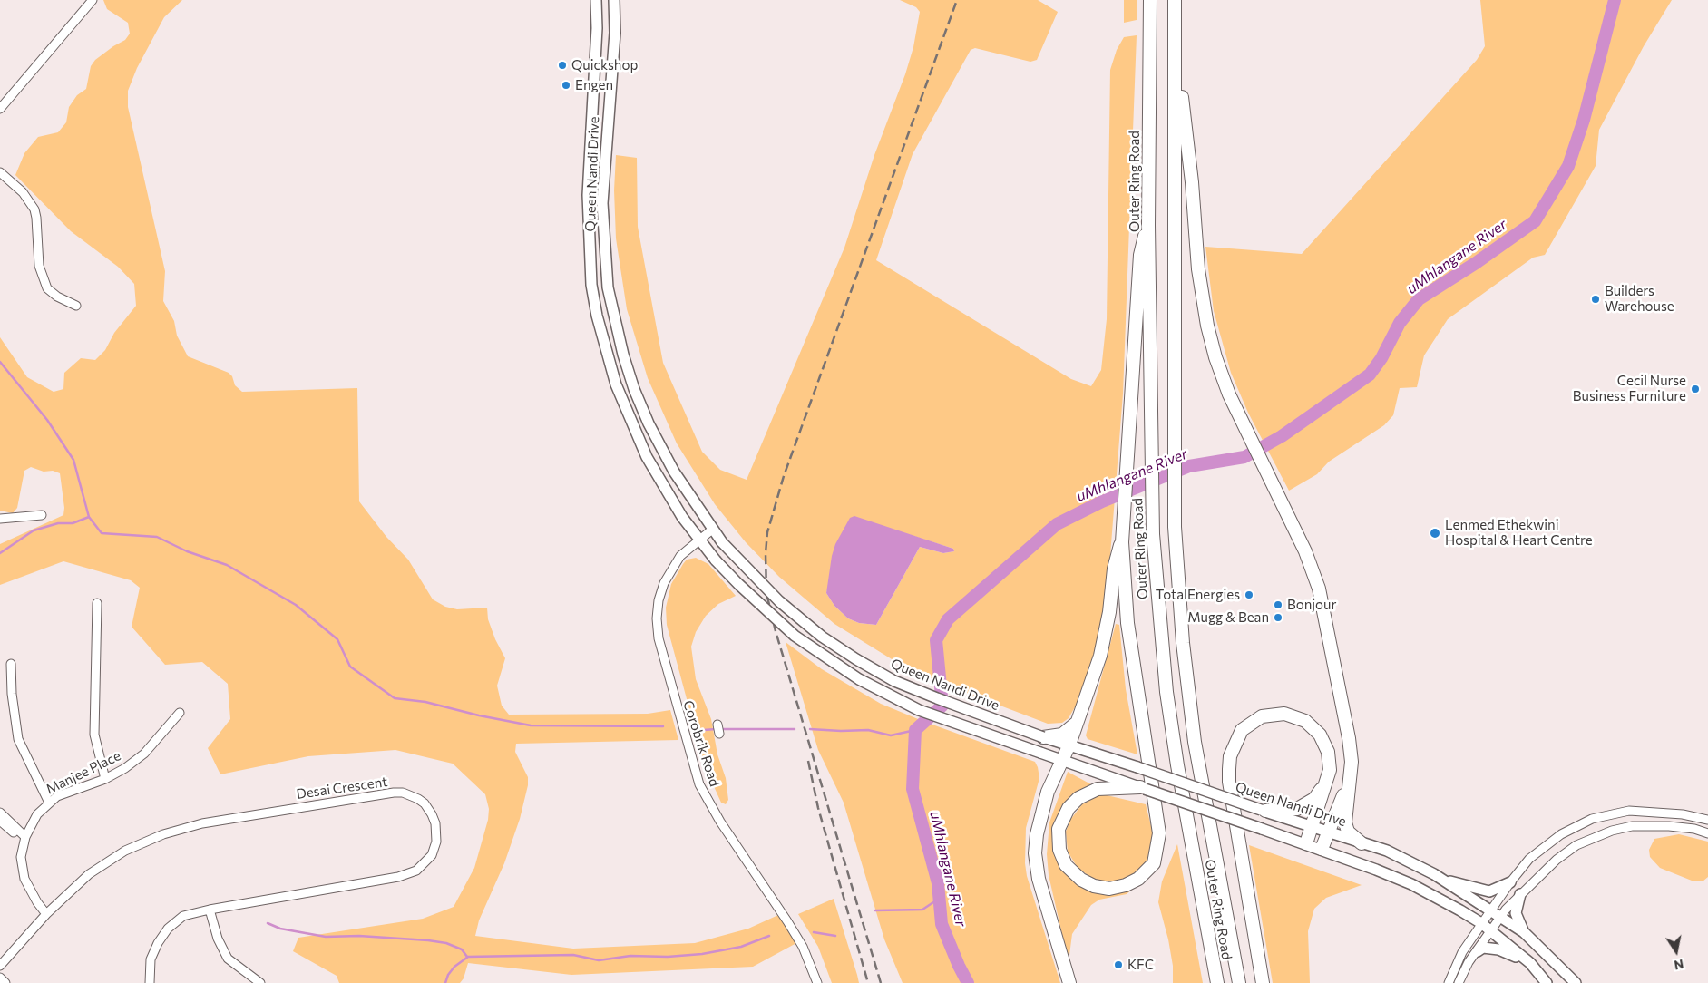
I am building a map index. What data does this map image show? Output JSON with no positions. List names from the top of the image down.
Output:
{
  "streets": {
    "highway": ["Outer Ring Road"],
    "main road": ["Queen Nandi Drive"],
    "street": ["Corobrik Road", "Manjee Place", "Desai Crescent"]
  },
  "crossings": [
    ["Queen Nandi Drive", "Corobrik Road"],
    ["Manjee Place", "Desai Crescent"]
  ],
  "water": ["uMhlangane River"],
  "places": [
    "Quickshop",
    "Engen",
    "Builders Warehouse",
    "Cecil Nurse Business Furniture",
    "Lenmed Ethekwini Hospital & Heart Centre",
    "TotalEnergies",
    "Bonjour",
    "Mugg & Bean",
    "KFC"
  ],
  "north": "bottom"
}
